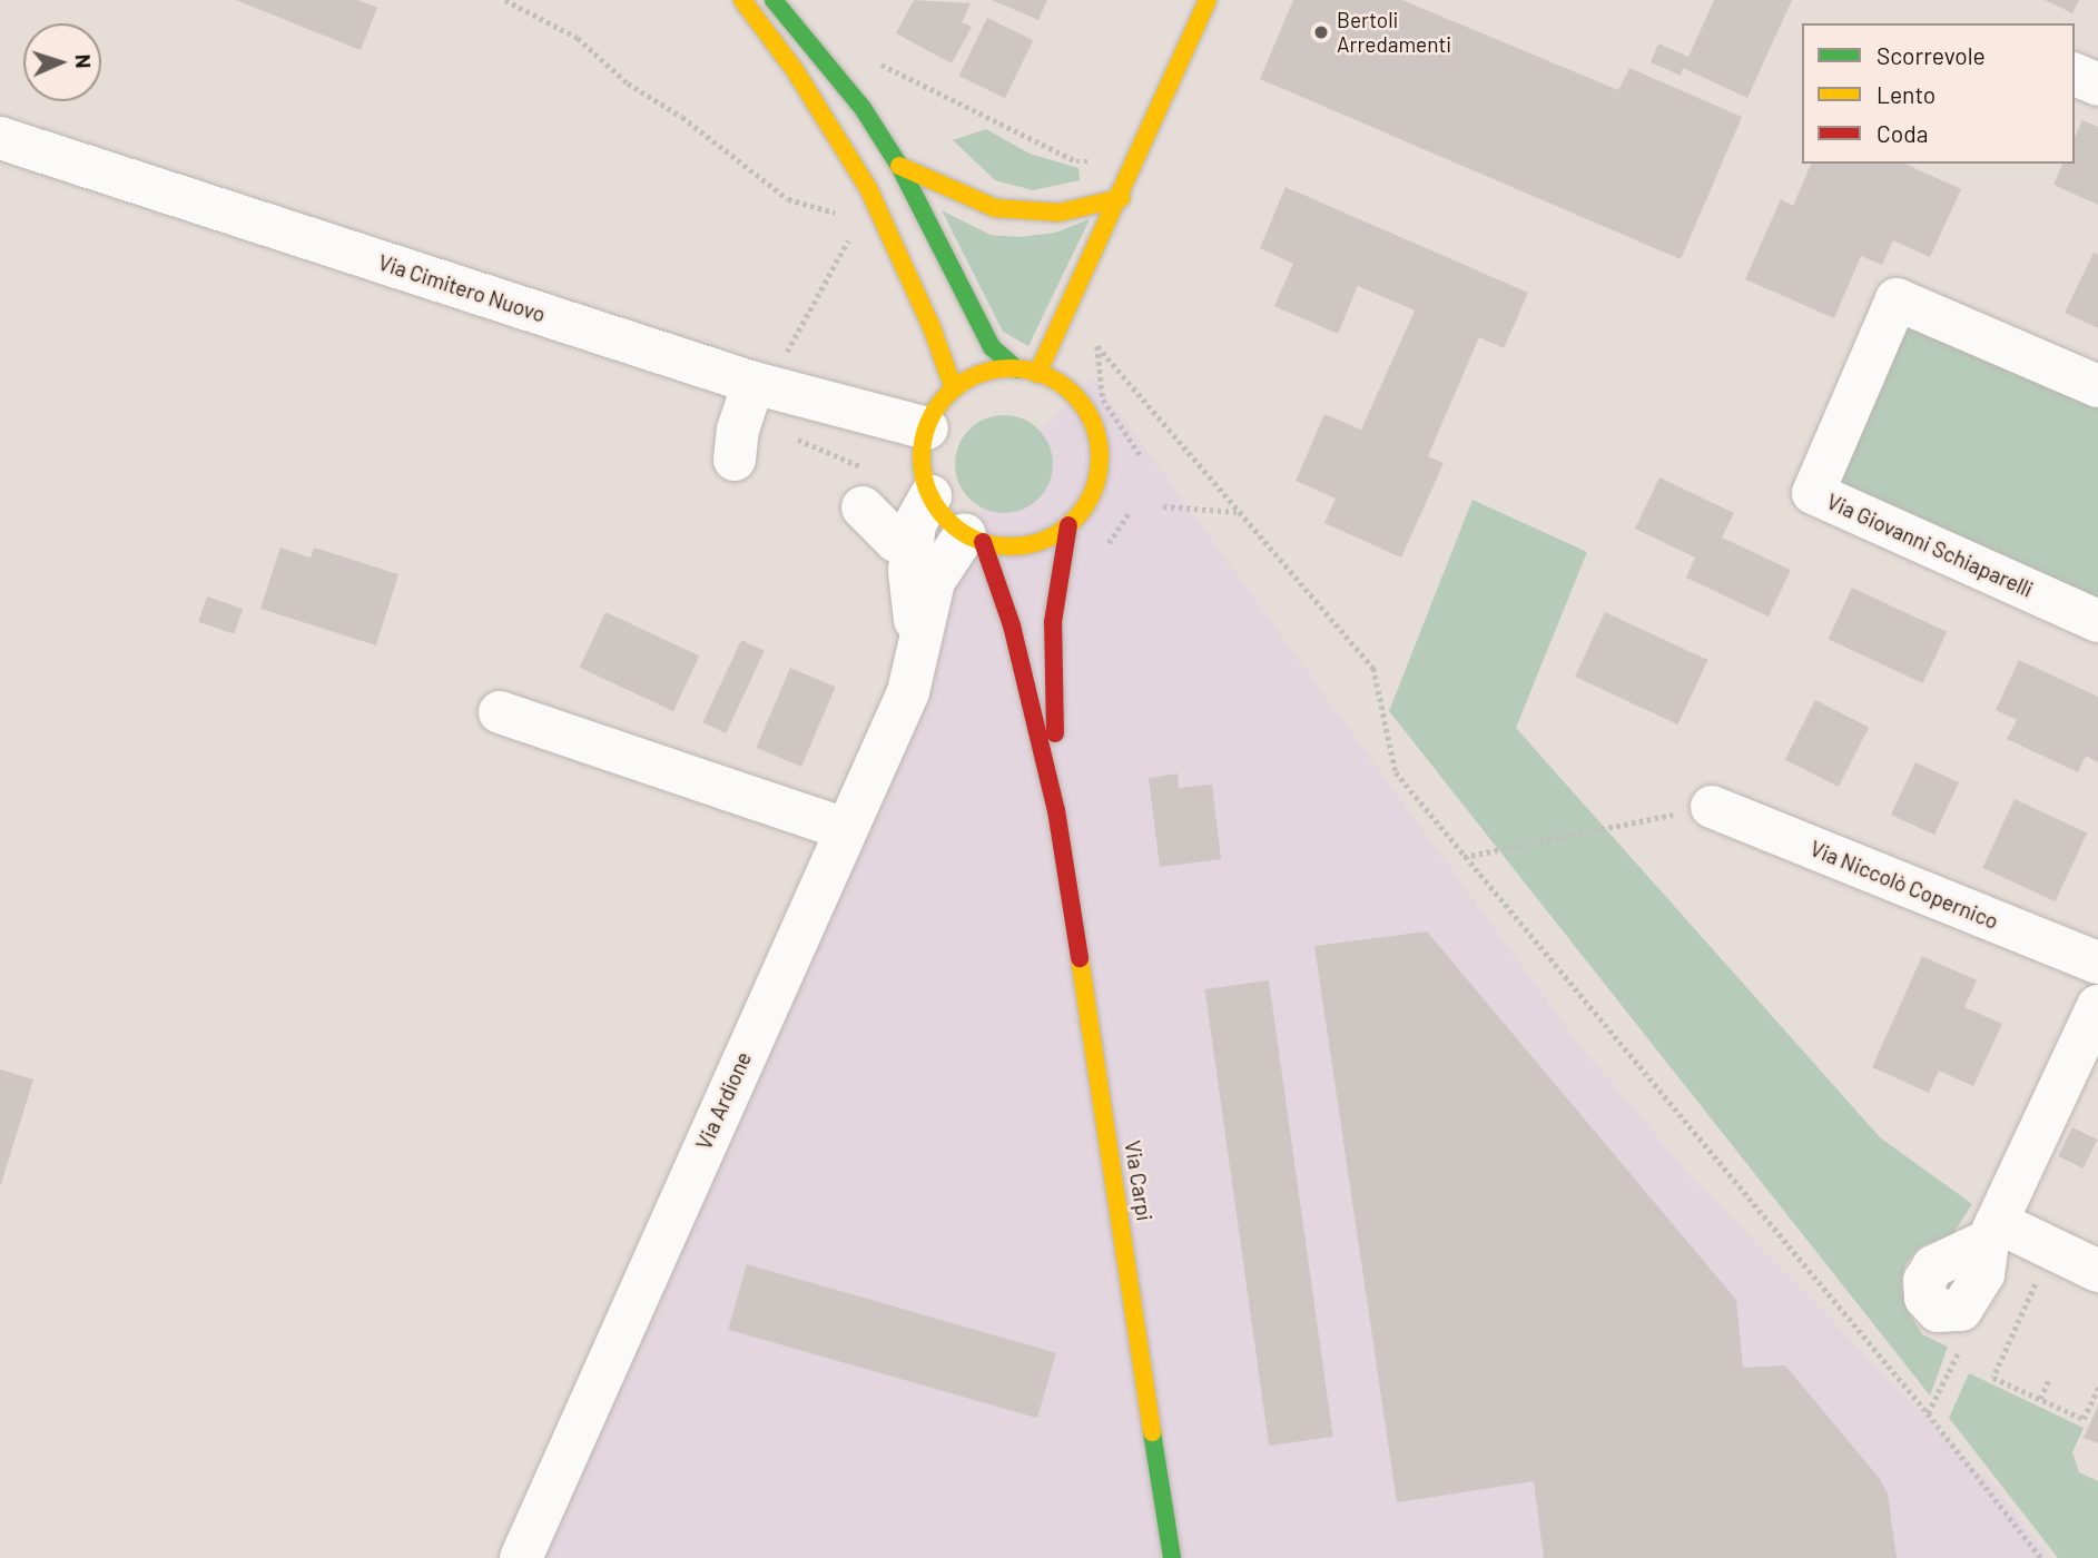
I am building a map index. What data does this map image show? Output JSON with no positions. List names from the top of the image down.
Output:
{
  "streets": {
    "main road": ["Via Carpi"],
    "street": [
      "Via Cimitero Nuovo",
      "Via Giovanni Schiaparelli",
      "Via Niccolò Copernico",
      "Via Ardione"
    ]
  },
  "crossings": [
    ["Via Cimitero Nuovo", "Via Ardione"],
    ["Via Cimitero Nuovo", "Via Carpi"],
    ["Via Ardione", "Via Carpi"]
  ],
  "places": ["Bertoli Arredamenti"],
  "legend": ["Scorrevole", "Lento", "Coda"],
  "north": "right"
}
